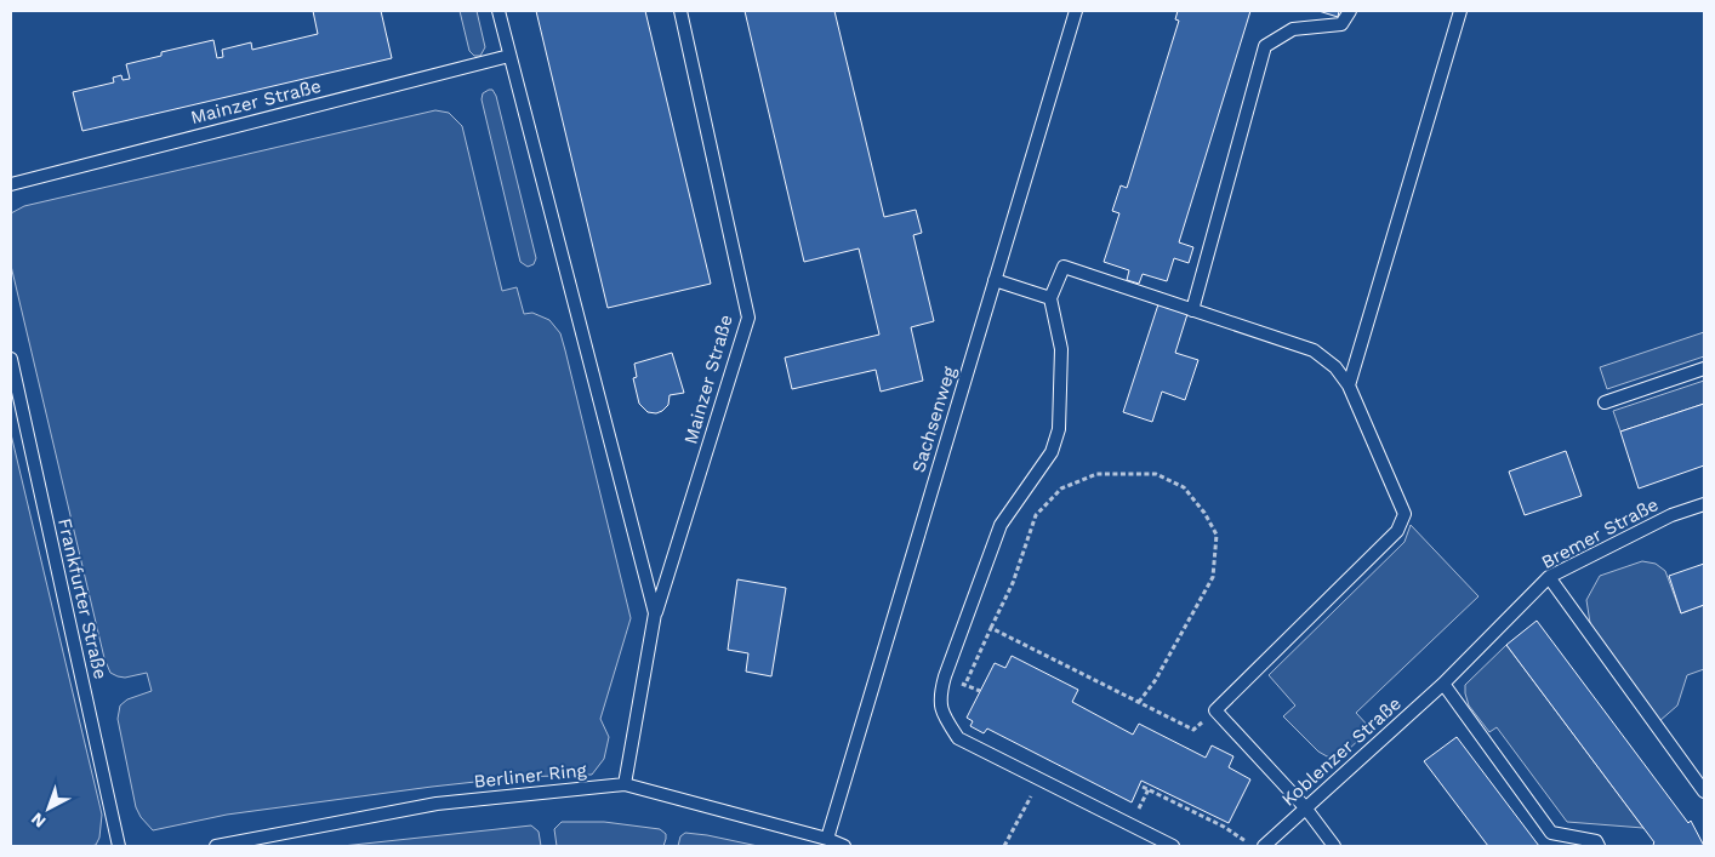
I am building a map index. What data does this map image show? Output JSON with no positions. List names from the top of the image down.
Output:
{
  "streets": {
    "lane": [
      "Mainzer Straße",
      "Sachsenweg",
      "Bremer Straße",
      "Frankfurter Straße",
      "Koblenzer Straße",
      "Berliner Ring"
    ]
  },
  "crossings": [
    ["Mainzer Straße", "Berliner Ring"],
    ["Sachsenweg", "Berliner Ring"],
    ["Bremer Straße", "Koblenzer Straße"]
  ],
  "north": "bottom left"
}
